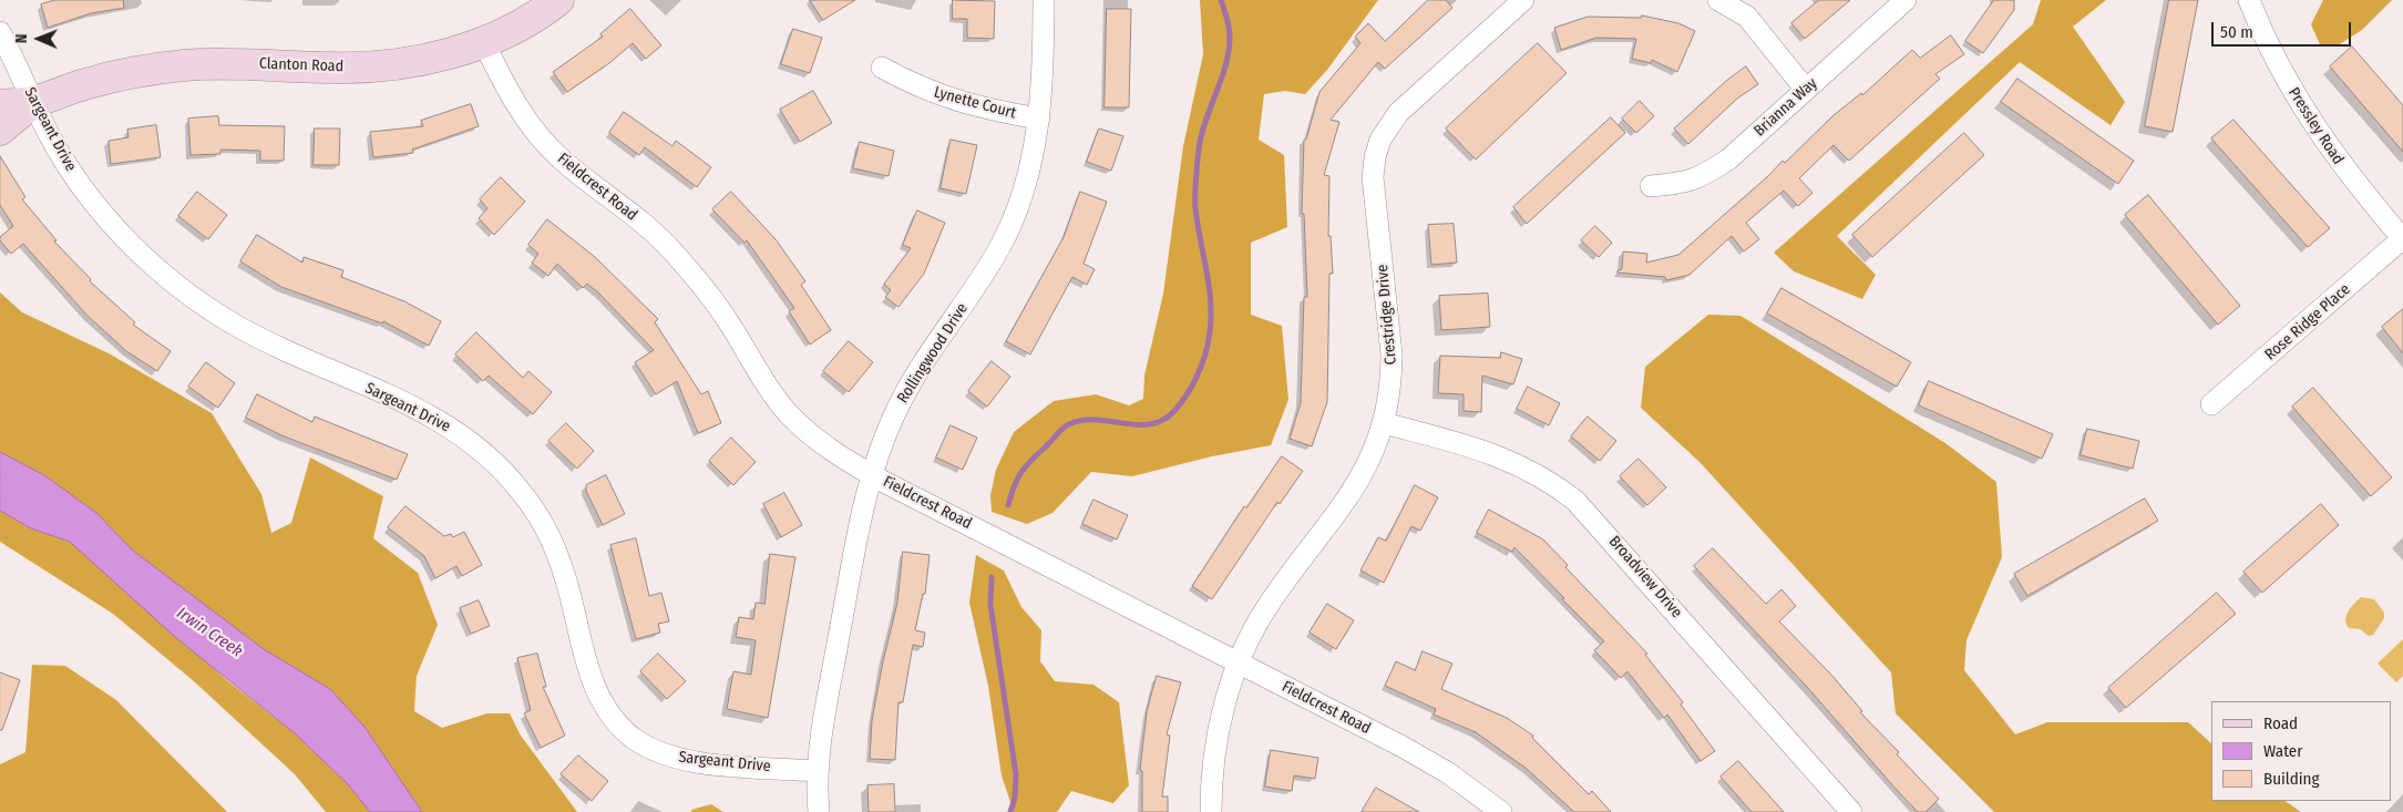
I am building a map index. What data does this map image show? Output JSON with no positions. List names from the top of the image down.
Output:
{
  "streets": {
    "main road": ["Clanton Road"],
    "street": [
      "Lynette Court",
      "Brianna Way",
      "Pressley Road",
      "Sargeant Drive",
      "Fieldcrest Road",
      "Crestridge Drive",
      "Rose Ridge Place",
      "Rollingwood Drive",
      "Broadview Drive"
    ]
  },
  "crossings": [
    ["Clanton Road", "Sargeant Drive"],
    ["Clanton Road", "Fieldcrest Road"],
    ["Lynette Court", "Rollingwood Drive"],
    ["Pressley Road", "Rose Ridge Place"],
    ["Sargeant Drive", "Rollingwood Drive"],
    ["Fieldcrest Road", "Crestridge Drive"],
    ["Fieldcrest Road", "Rollingwood Drive"],
    ["Crestridge Drive", "Broadview Drive"]
  ],
  "water": ["Irwin Creek"],
  "legend": ["Road", "Water", "Building"],
  "scale_bar": "50 m",
  "north": "left"
}
